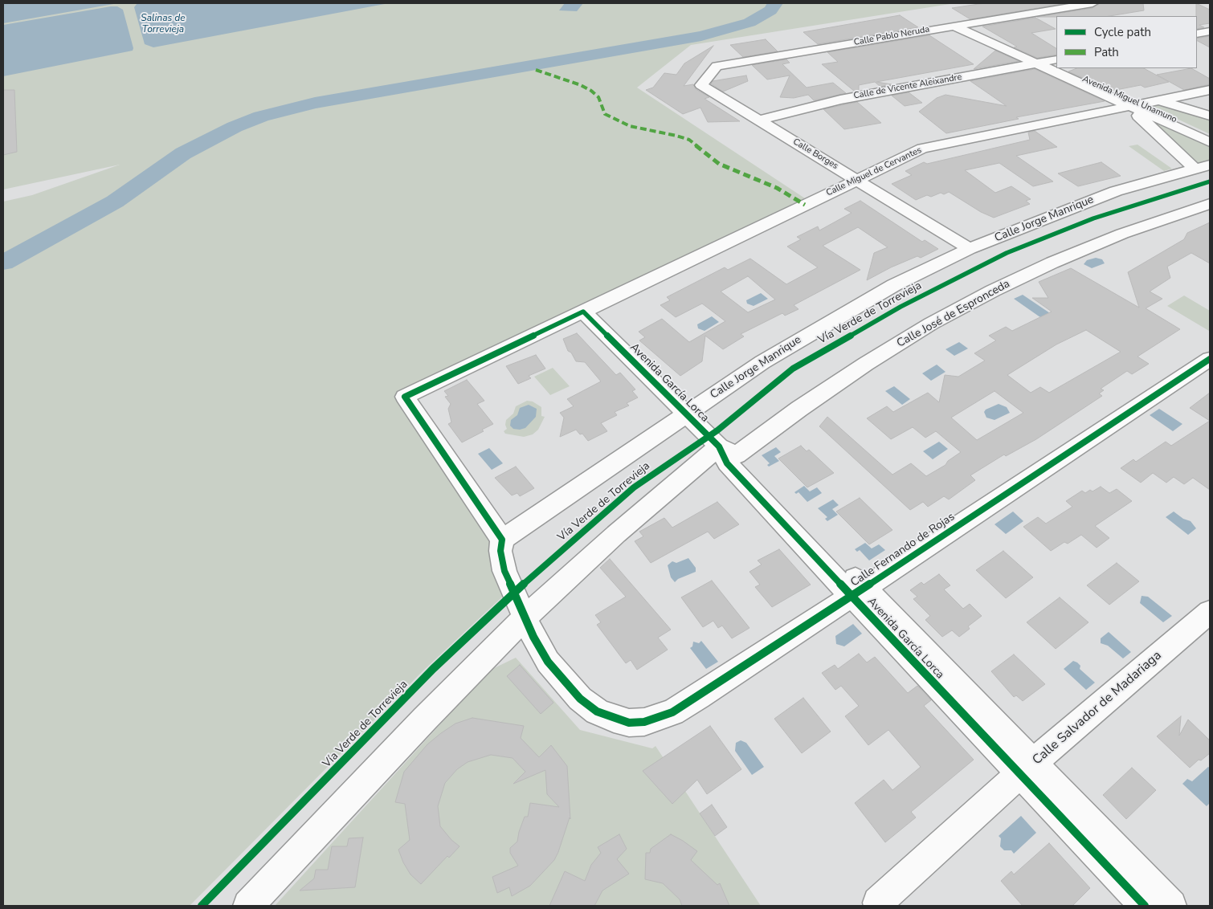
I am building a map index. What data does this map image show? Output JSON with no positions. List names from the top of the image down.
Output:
{
  "streets": {
    "street": [
      "Calle Pablo Neruda",
      "Calle de Vicente Aleixandre",
      "Avenida Miguel Unamuno",
      "Calle Borges",
      "Calle Miguel de Cervantes",
      "Calle Jorge Manrique",
      "Calle José de Espronceda",
      "Avenida García Lorca",
      "Calle Fernando de Rojas",
      "Calle Salvador de Madariaga"
    ],
    "cycle path": ["Vía Verde de Torrevieja"]
  },
  "crossings": [
    ["Calle Pablo Neruda", "Avenida Miguel Unamuno"],
    ["Calle Pablo Neruda", "Calle Borges"],
    ["Calle de Vicente Aleixandre", "Avenida Miguel Unamuno"],
    ["Calle de Vicente Aleixandre", "Calle Borges"],
    ["Avenida Miguel Unamuno", "Calle Miguel de Cervantes"],
    ["Avenida Miguel Unamuno", "Calle Jorge Manrique"],
    ["Calle Borges", "Calle Miguel de Cervantes"],
    ["Calle Borges", "Calle Jorge Manrique"],
    ["Calle Miguel de Cervantes", "Avenida García Lorca"],
    ["Calle Jorge Manrique", "Avenida García Lorca"],
    ["Calle José de Espronceda", "Avenida García Lorca"],
    ["Calle José de Espronceda", "Calle Fernando de Rojas"],
    ["Avenida García Lorca", "Calle Fernando de Rojas"],
    ["Avenida García Lorca", "Calle Salvador de Madariaga"]
  ],
  "water": ["Salinas de Torrevieja"],
  "legend": ["Cycle path", "Path"]
}
